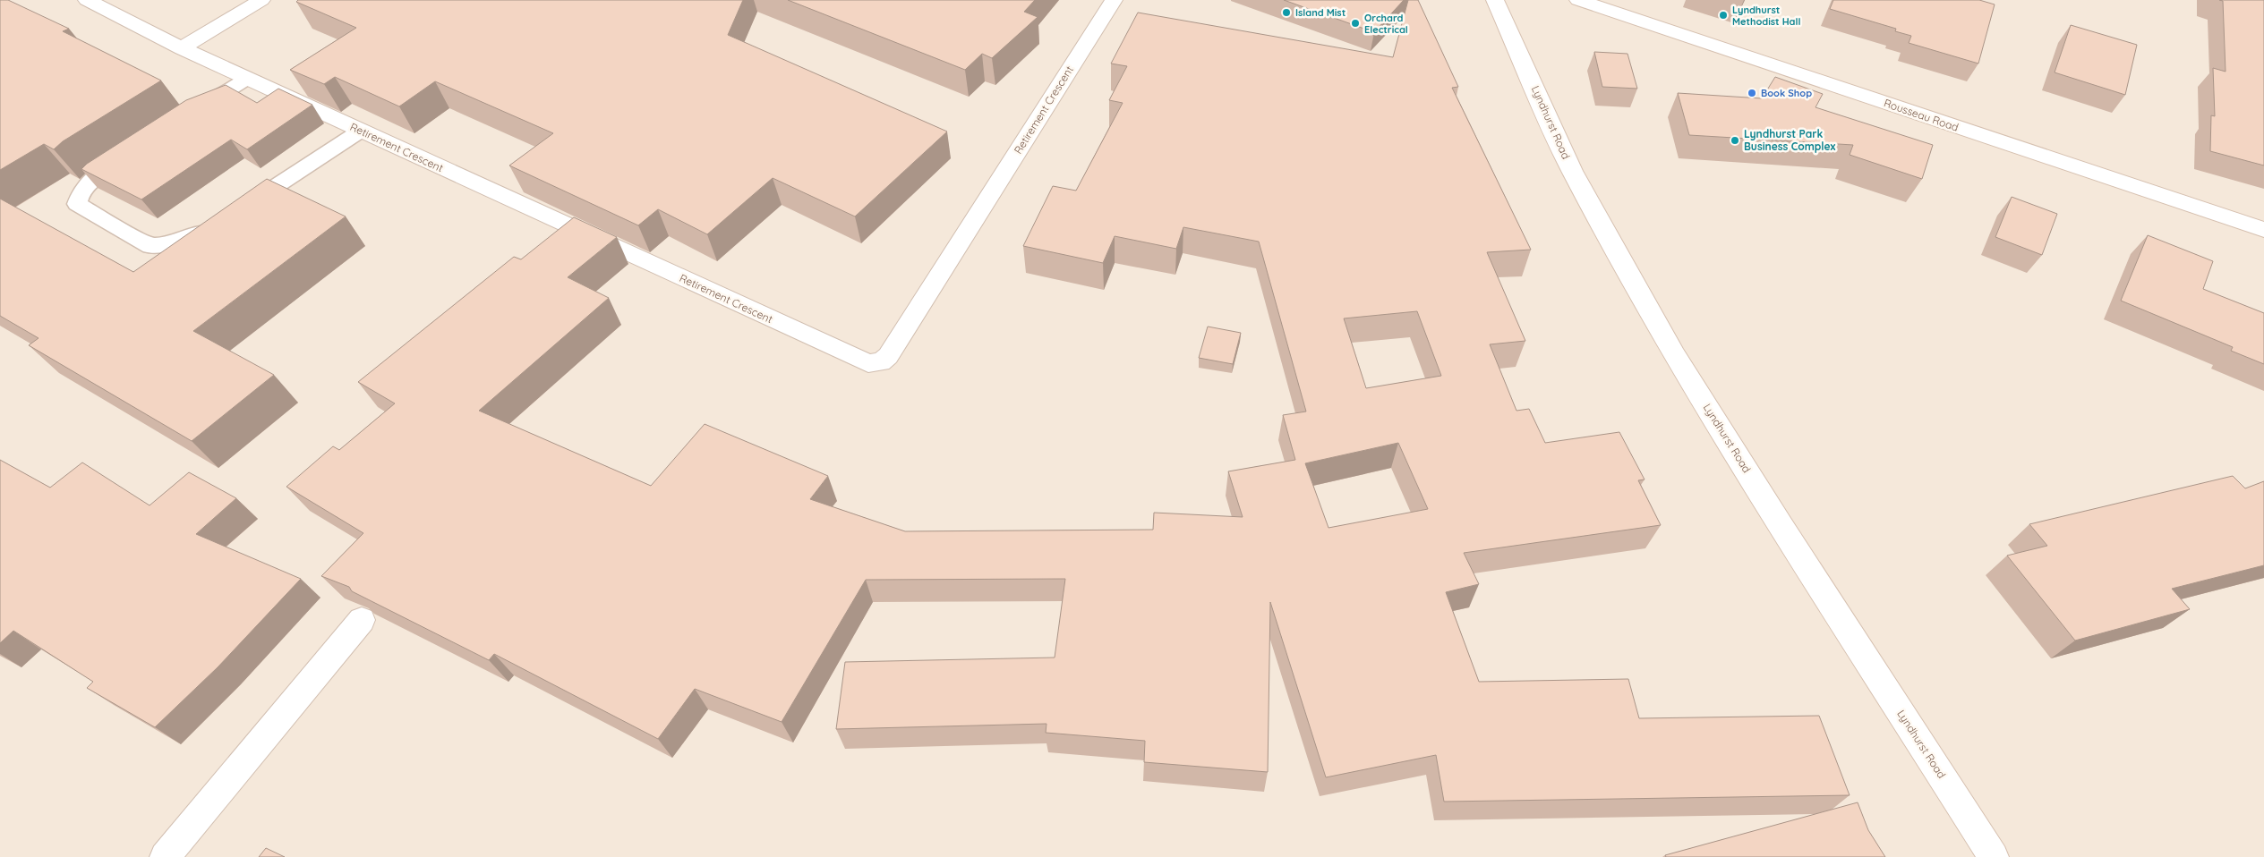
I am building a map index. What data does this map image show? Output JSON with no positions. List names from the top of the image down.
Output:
{
  "streets": {
    "street": ["Retirement Crescent", "Rousseau Road", "Lyndhurst Road"]
  },
  "places": [
    "Island Mist",
    "Lyndhurst Methodist Hall",
    "Orchard Electrical",
    "Book Shop",
    "Lyndhurst Park Business Complex"
  ]
}
